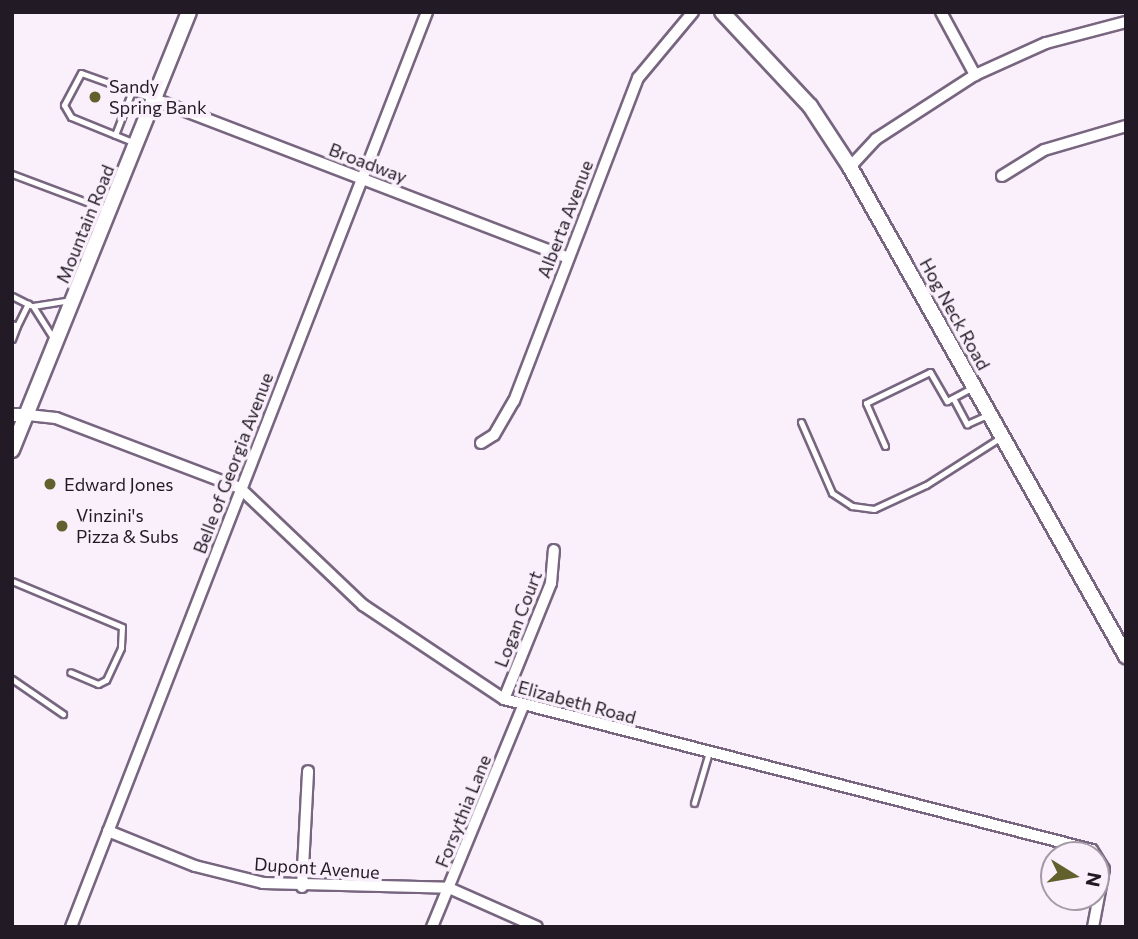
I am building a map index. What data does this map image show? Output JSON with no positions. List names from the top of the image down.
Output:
{
  "streets": {
    "main road": ["Mountain Road", "Hog Neck Road"],
    "street": [
      "Broadway",
      "Alberta Avenue",
      "Belle of Georgia Avenue",
      "Logan Court",
      "Elizabeth Road",
      "Forsythia Lane",
      "Dupont Avenue"
    ]
  },
  "crossings": [
    ["Broadway", "Alberta Avenue"],
    ["Broadway", "Mountain Road"],
    ["Broadway", "Belle of Georgia Avenue"],
    ["Mountain Road", "Elizabeth Road"],
    ["Belle of Georgia Avenue", "Elizabeth Road"],
    ["Belle of Georgia Avenue", "Dupont Avenue"],
    ["Logan Court", "Elizabeth Road"],
    ["Elizabeth Road", "Forsythia Lane"],
    ["Forsythia Lane", "Dupont Avenue"]
  ],
  "places": ["Sandy Spring Bank", "Edward Jones", "Vinzini's Pizza & Subs"],
  "north": "right"
}
